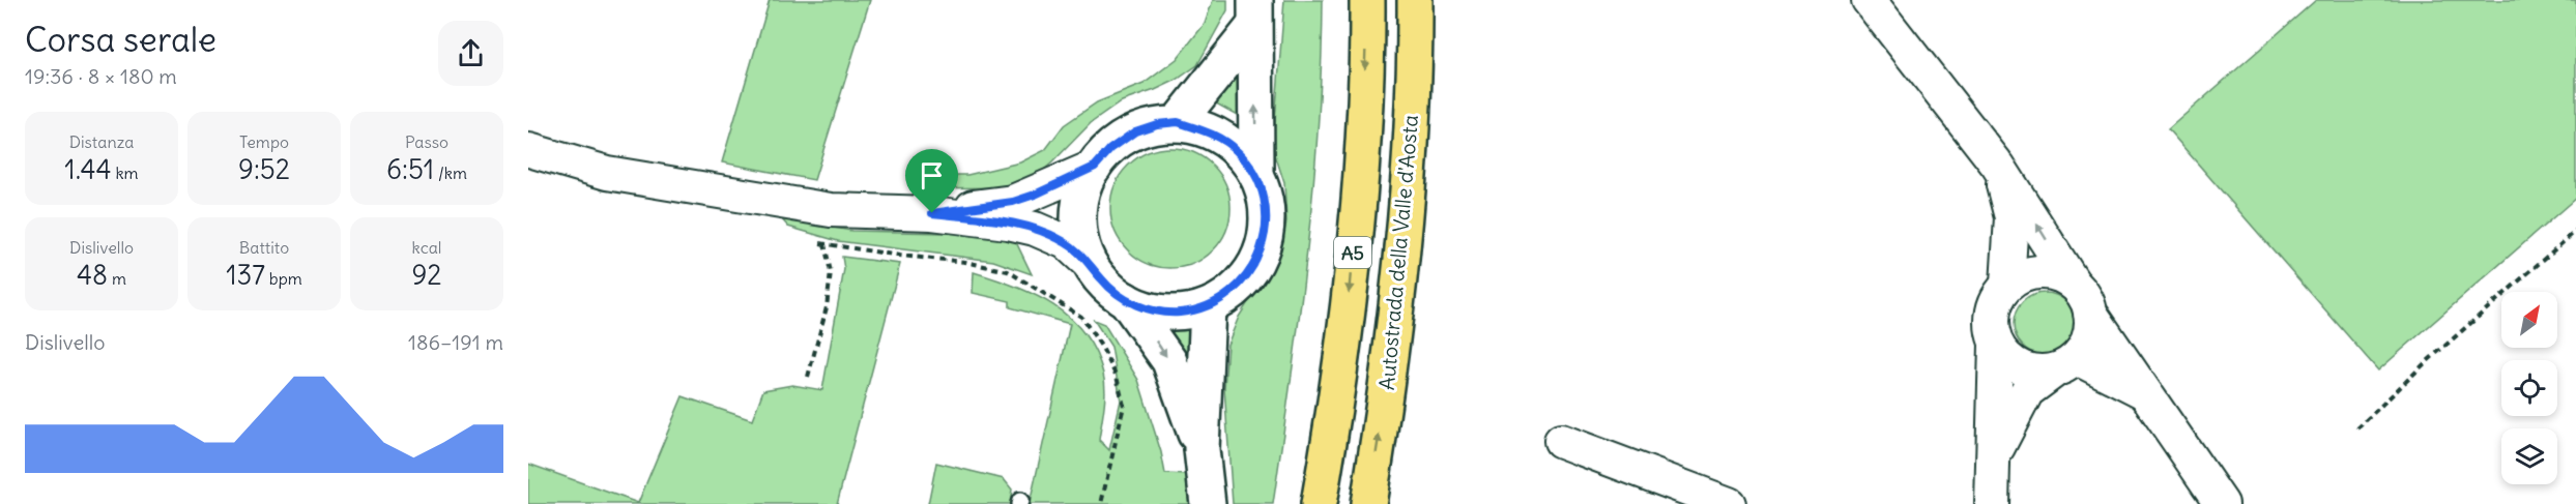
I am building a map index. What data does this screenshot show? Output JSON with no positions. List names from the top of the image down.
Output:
{
  "streets": {
    "highway": ["A5", "Autostrada della Valle d'Aosta"]
  },
  "north": "top right",
  "page": {
    "heading": ["Corsa serale", "19:36 · 8 × 180 m"],
    "stats": [
      ["Distanza", "1.44 km"],
      ["Tempo", "9:52"],
      ["Passo", "6:51 /km"],
      ["Dislivello", "48 m"],
      ["Battito", "137 bpm"],
      ["kcal", "92"]
    ],
    "chart": ["Dislivello", "186–191 m"]
  }
}
